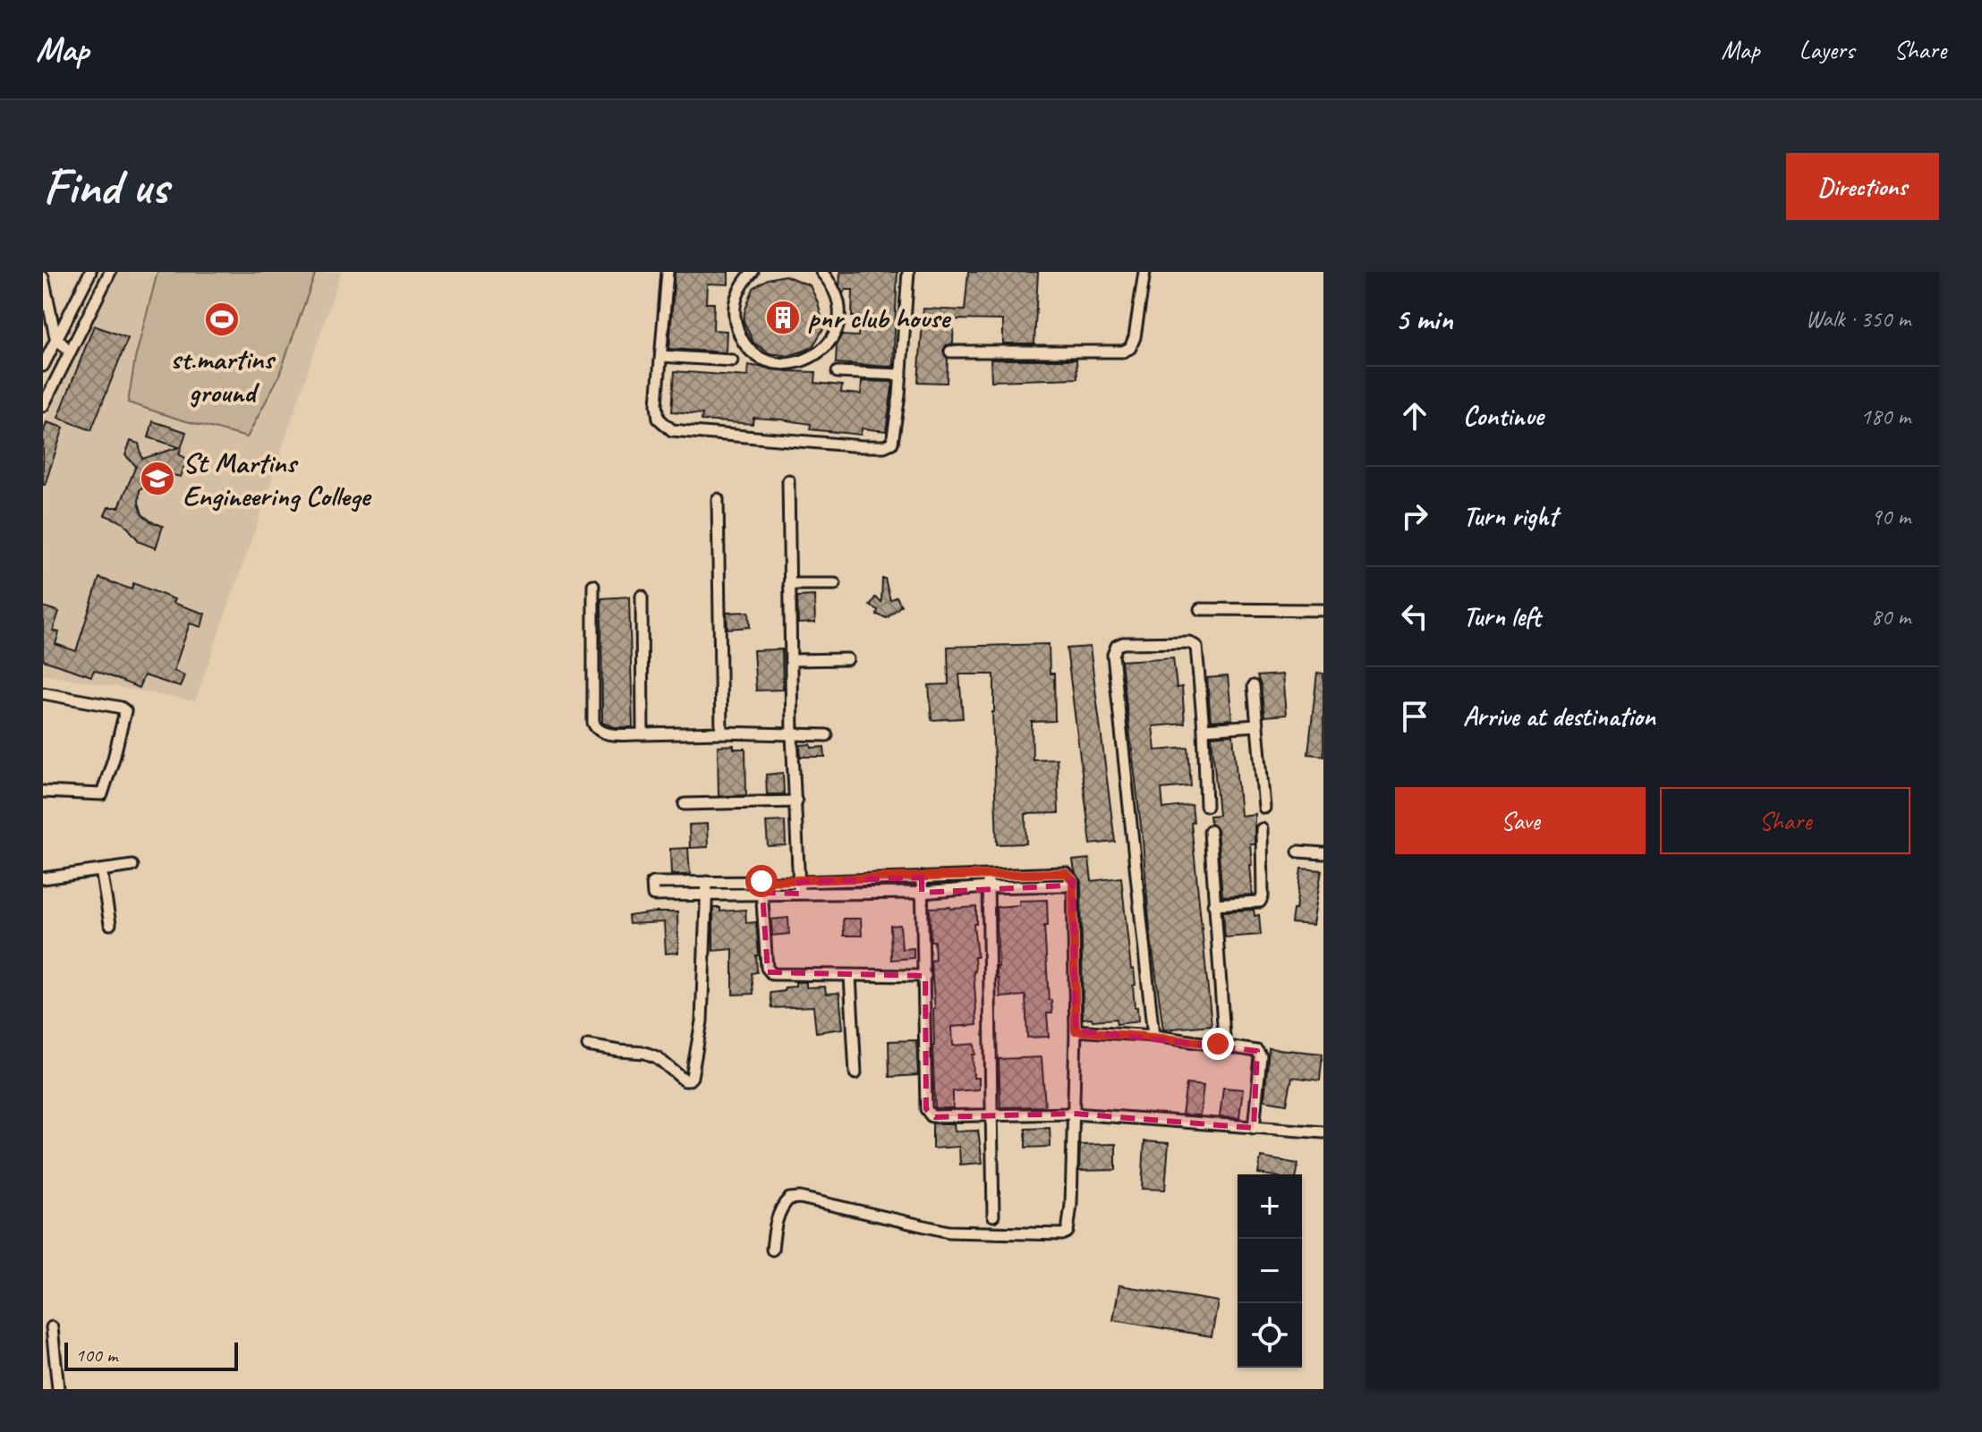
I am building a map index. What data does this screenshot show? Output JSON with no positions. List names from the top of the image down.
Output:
{
  "places": {
    "building": ["pnr club house"],
    "sports": ["st.martins ground"],
    "school or university": ["St Martins Engineering College"]
  },
  "scale_bar": "100 m",
  "page": {
    "header": "Map",
    "nav": ["Map", "Layers", "Share"],
    "buttons": [
      "Directions",
      ["Save", "Share"]
    ],
    "title": "Find us",
    "heading": ["5 min", "Walk · 350 m"],
    "list": [
      ["Continue", "180 m"],
      ["Turn right", "90 m"],
      ["Turn left", "80 m"],
      "Arrive at destination"
    ],
    "map_buttons": ["+", "−"],
    "scale": "100 m"
  }
}
